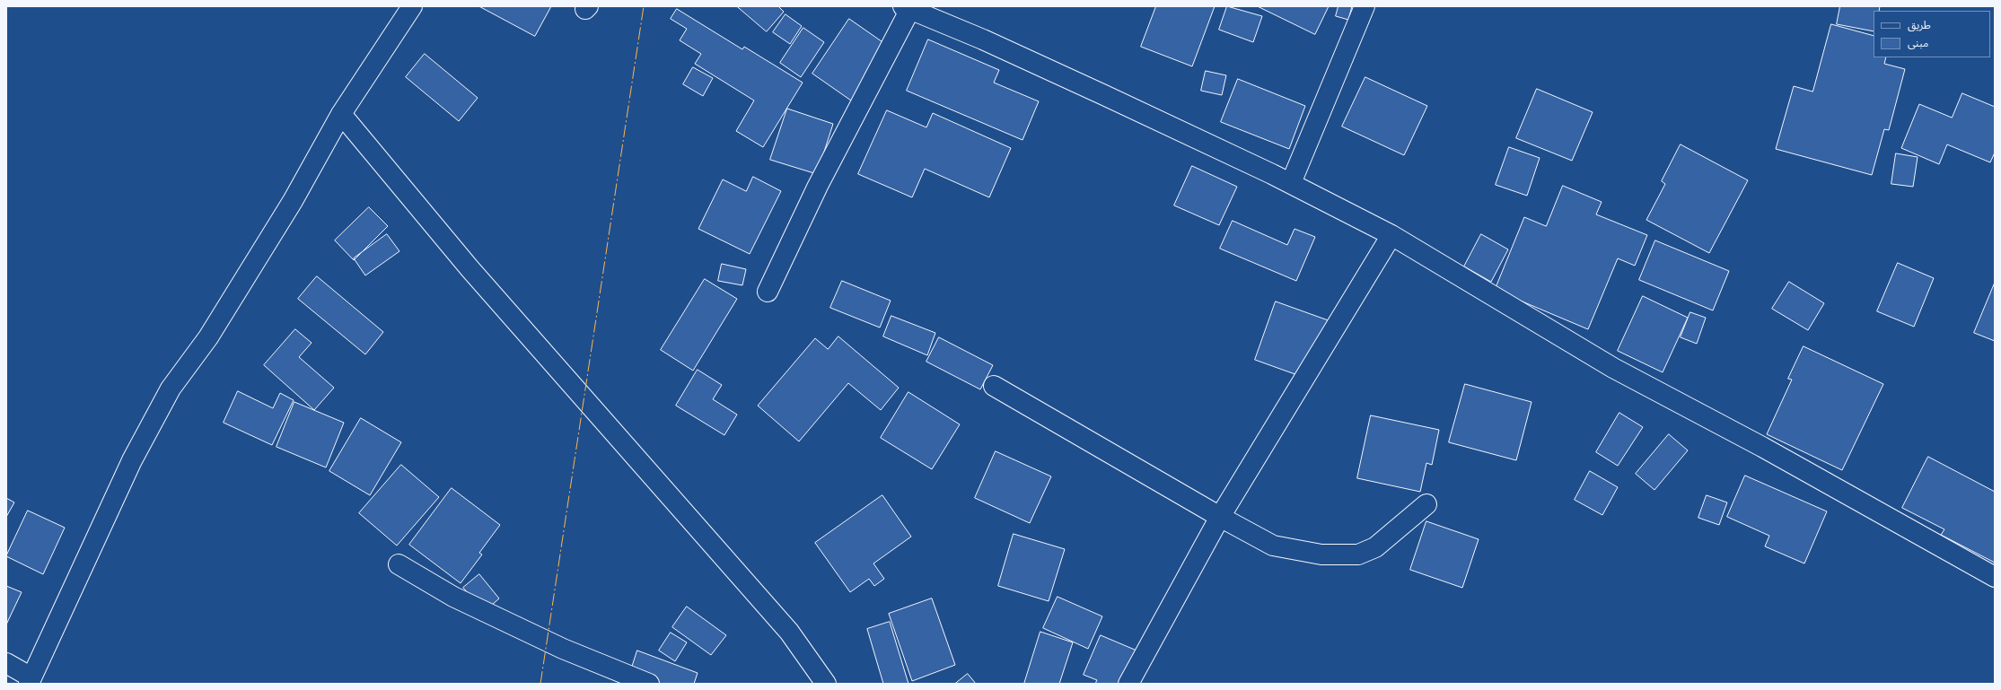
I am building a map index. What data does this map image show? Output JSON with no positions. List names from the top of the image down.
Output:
{
  "legend": ["طريق", "مبنى"]
}
